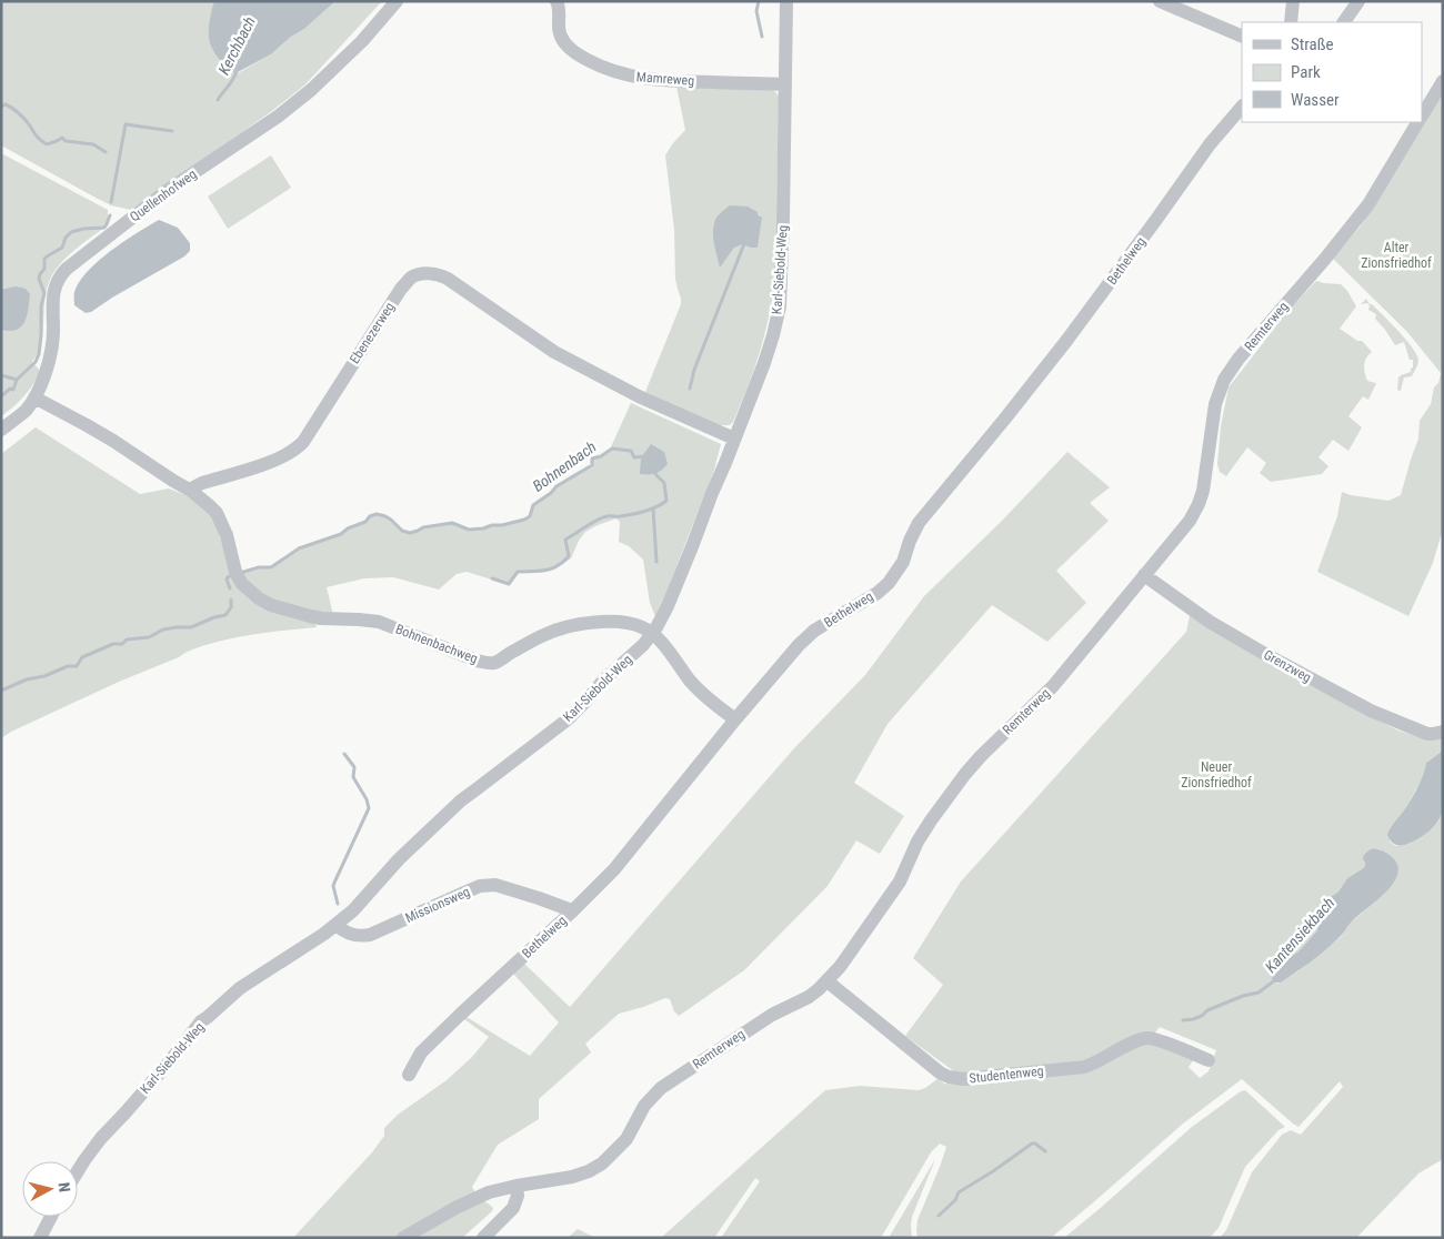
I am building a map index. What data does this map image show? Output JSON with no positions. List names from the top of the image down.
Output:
{
  "streets": {
    "street": [
      "Mamreweg",
      "Quellenhofweg",
      "Bethelweg",
      "Karl-Siebold-Weg",
      "Remterweg",
      "Ebenezerweg",
      "Bohnenbachweg",
      "Grenzweg",
      "Missionsweg",
      "Studentenweg"
    ]
  },
  "crossings": [
    ["Mamreweg", "Karl-Siebold-Weg"],
    ["Bethelweg", "Bohnenbachweg"],
    ["Bethelweg", "Missionsweg"],
    ["Karl-Siebold-Weg", "Ebenezerweg"],
    ["Karl-Siebold-Weg", "Bohnenbachweg"],
    ["Karl-Siebold-Weg", "Missionsweg"],
    ["Remterweg", "Grenzweg"],
    ["Remterweg", "Studentenweg"],
    ["Ebenezerweg", "Bohnenbachweg"]
  ],
  "water": ["Kerchbach", "Bohnenbach", "Kantensiekbach"],
  "parks": ["Alter Zionsfriedhof", "Neuer Zionsfriedhof"],
  "legend": ["Straße", "Park", "Wasser"],
  "north": "right"
}
